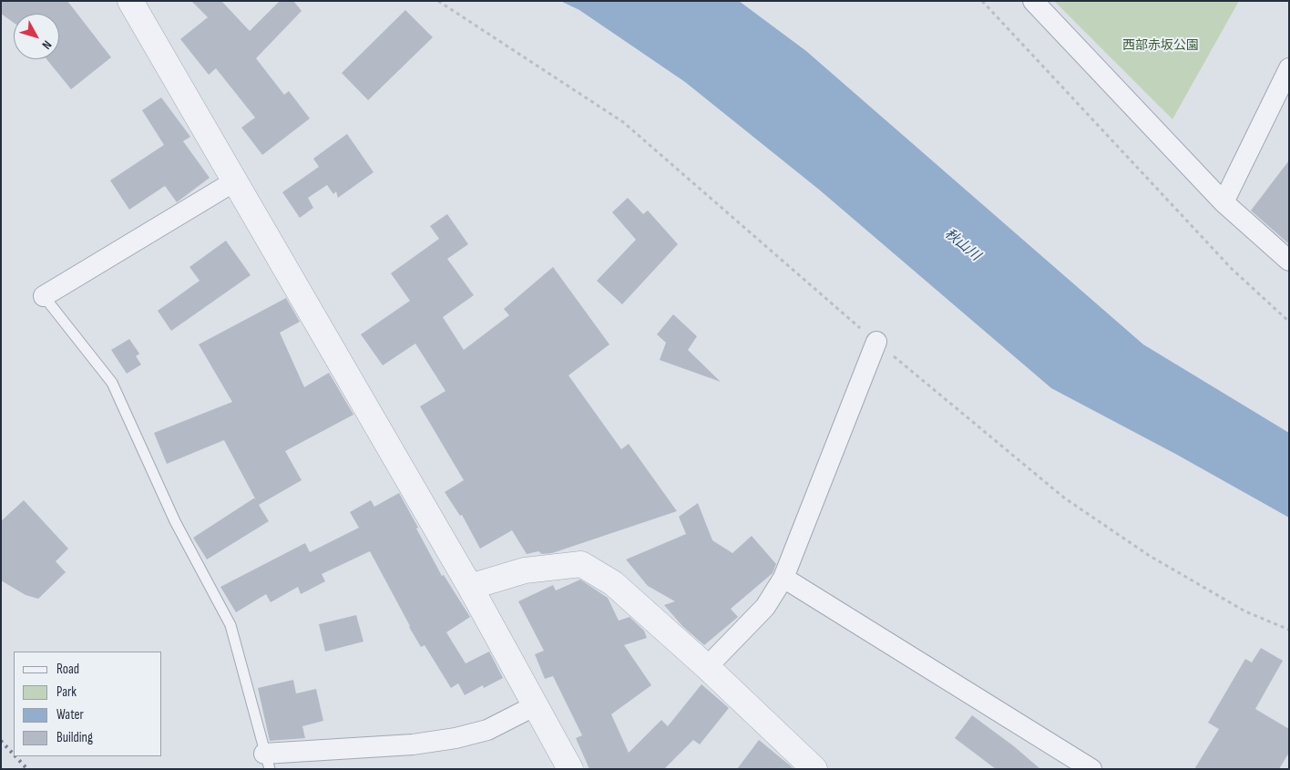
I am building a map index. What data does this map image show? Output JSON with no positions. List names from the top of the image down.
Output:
{
  "water": ["秋山川"],
  "parks": ["西部赤坂公園"],
  "legend": [
    "Road",
    "Park",
    "Water",
    "Building"
  ],
  "north": "bottom right"
}
